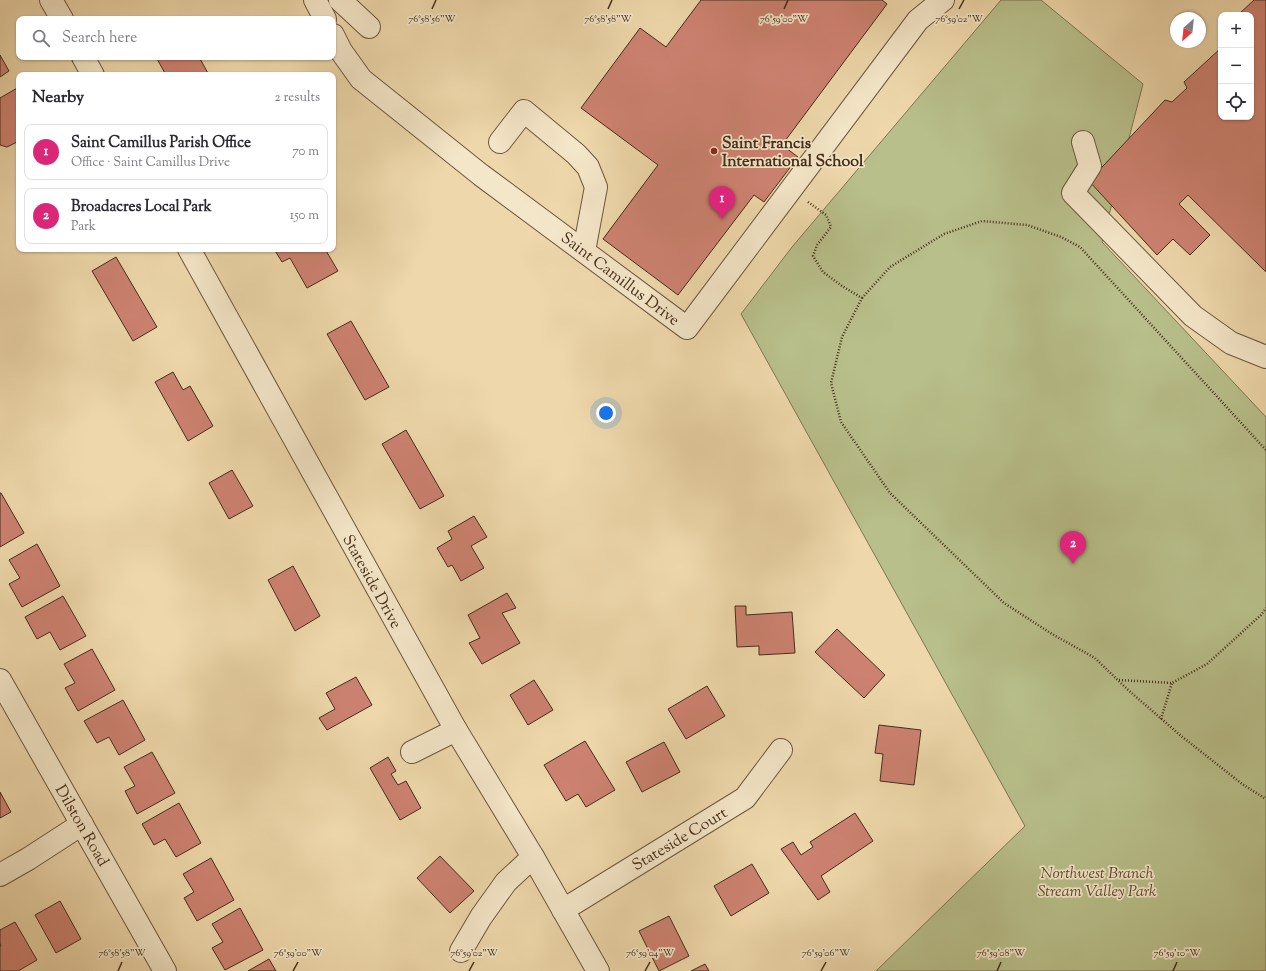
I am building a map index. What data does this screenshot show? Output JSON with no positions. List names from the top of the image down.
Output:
{
  "streets": {
    "street": [
      "Saint Camillus Drive",
      "Stateside Drive",
      "Dilston Road",
      "Stateside Court"
    ]
  },
  "crossings": [
    ["Stateside Drive", "Stateside Court"]
  ],
  "parks": ["Northwest Branch Stream Valley Park"],
  "places": ["Saint Francis International School"],
  "north": "bottom left",
  "page": {
    "map_buttons": ["+", "−"],
    "search": "Search here",
    "heading": ["Nearby", "2 results"],
    "list": [
      {
        "mark": "1",
        "name": "Saint Camillus Parish Office",
        "note": "Office · Saint Camillus Drive",
        "value": "70 m"
      },
      {
        "mark": "2",
        "name": "Broadacres Local Park",
        "note": "Park",
        "value": "150 m"
      }
    ],
    "pins": ["1", "2"]
  },
  "coordinates": [
    "76°58'56\"W",
    "76°58'58\"W",
    "76°59'00\"W",
    "76°59'02\"W",
    "76°59'04\"W",
    "76°59'06\"W",
    "76°59'08\"W",
    "76°59'10\"W"
  ]
}
